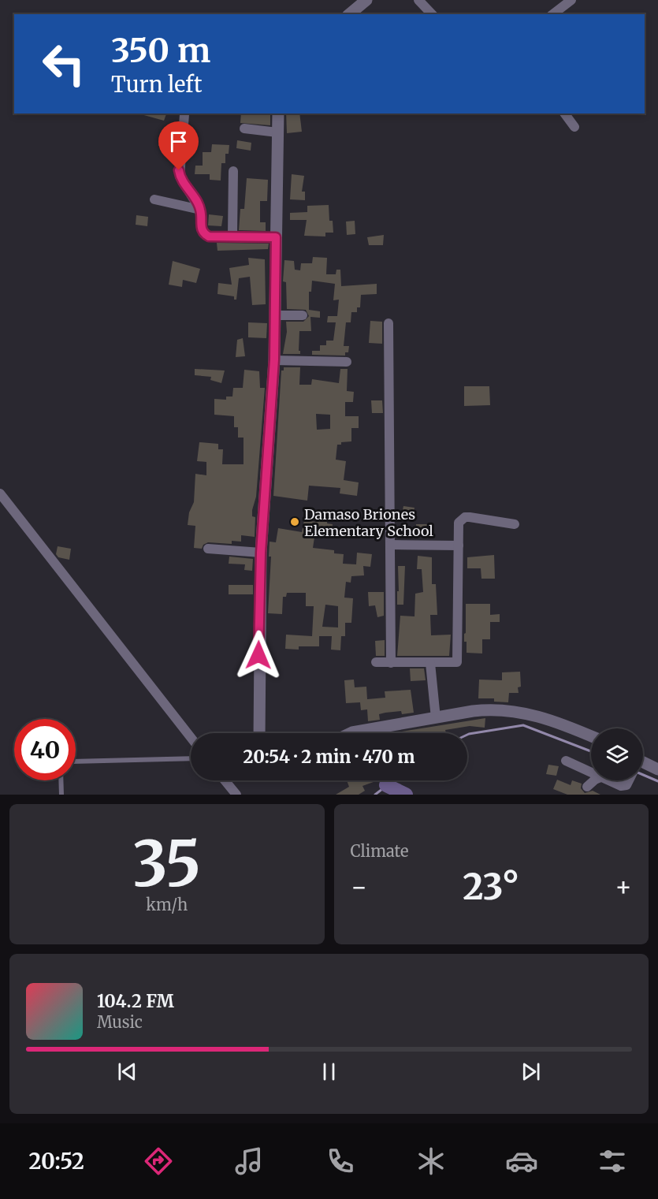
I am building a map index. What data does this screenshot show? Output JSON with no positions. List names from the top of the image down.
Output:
{
  "places": ["Damaso Briones Elementary School"],
  "page": {
    "turn": ["350 m", "Turn left"],
    "limit": "40",
    "trip": "20:54 · 2 min · 470 m",
    "tile": [
      ["35", "km/h"],
      "Climate"
    ],
    "heat": ["−", "23°", "+"],
    "song": ["104.2 FM", "Music"],
    "tabs": "20:52"
  }
}
